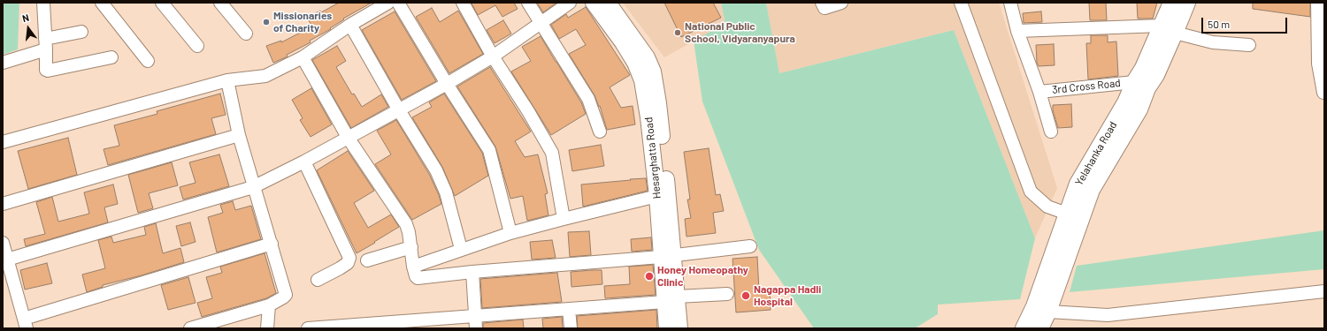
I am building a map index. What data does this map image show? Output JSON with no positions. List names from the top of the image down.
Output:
{
  "streets": {
    "main road": ["Yelahanka Road", "Hesarghatta Road"],
    "street": ["3rd Cross Road"]
  },
  "crossings": [
    ["3rd Cross Road", "Yelahanka Road"]
  ],
  "places": [
    "Missionaries of Charity",
    "National Public School, Vidyaranyapura",
    "Honey Homeopathy Clinic",
    "Nagappa Hadli Hospital"
  ],
  "scale_bar": "50 m",
  "north": "top"
}
